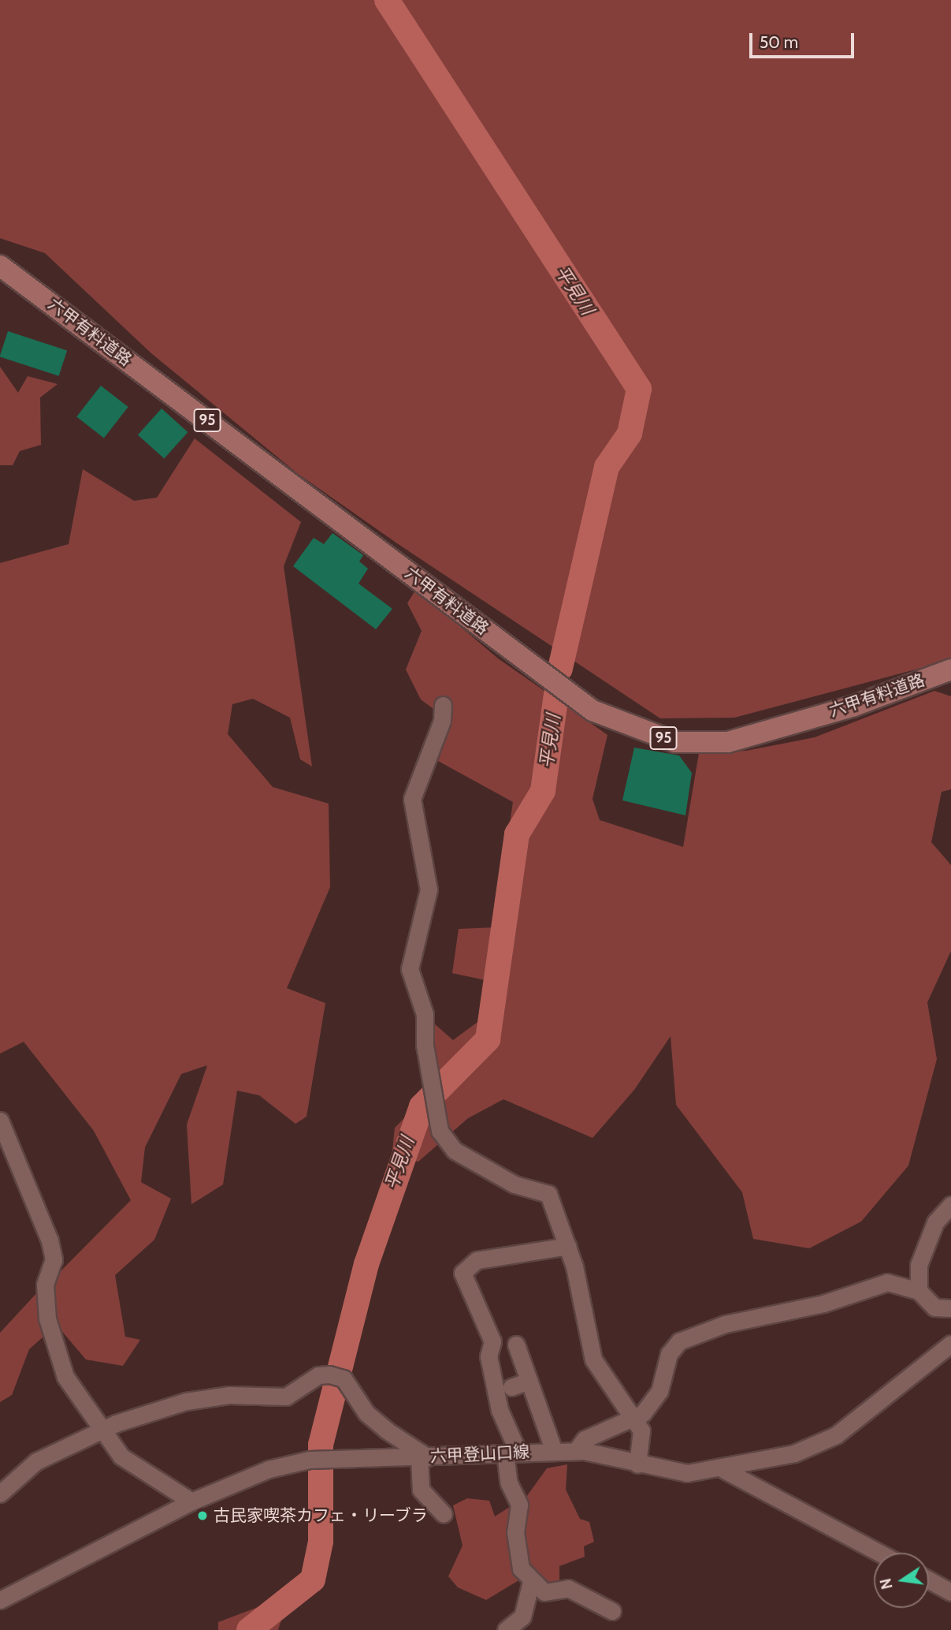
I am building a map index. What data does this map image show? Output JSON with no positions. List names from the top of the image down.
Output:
{
  "streets": {
    "main road": ["六甲有料道路", "95"],
    "street": ["六甲登山口線"]
  },
  "water": ["平見川"],
  "places": ["古民家喫茶カフェ・リーブラ"],
  "scale_bar": "50 m",
  "north": "left"
}
